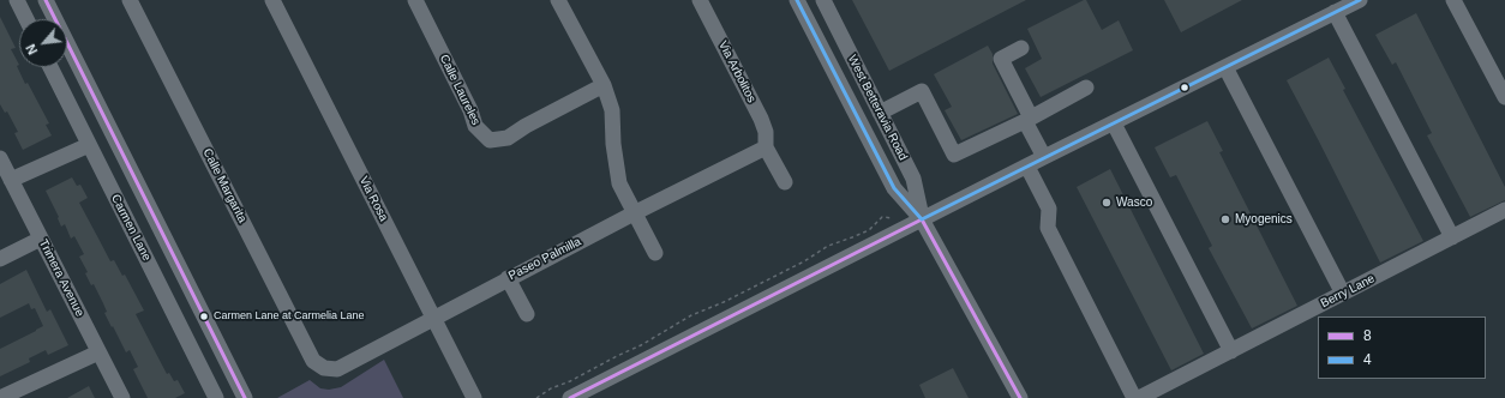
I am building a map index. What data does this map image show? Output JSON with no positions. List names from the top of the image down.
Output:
{
  "streets": {
    "street": [
      "Via Arbolitos",
      "Calle Laureles",
      "West Betteravia Road",
      "Calle Margarita",
      "Via Rosa",
      "Carmen Lane",
      "Paseo Palmilla",
      "Trimera Avenue",
      "Berry Lane"
    ]
  },
  "crossings": [
    ["Via Arbolitos", "Paseo Palmilla"],
    ["Calle Margarita", "Paseo Palmilla"],
    ["Via Rosa", "Paseo Palmilla"]
  ],
  "places": ["Wasco", "Myogenics", "Carmen Lane at Carmelia Lane"],
  "lines": ["transit line 8", "transit line 4"],
  "legend": ["8", "4"],
  "north": "bottom left"
}
